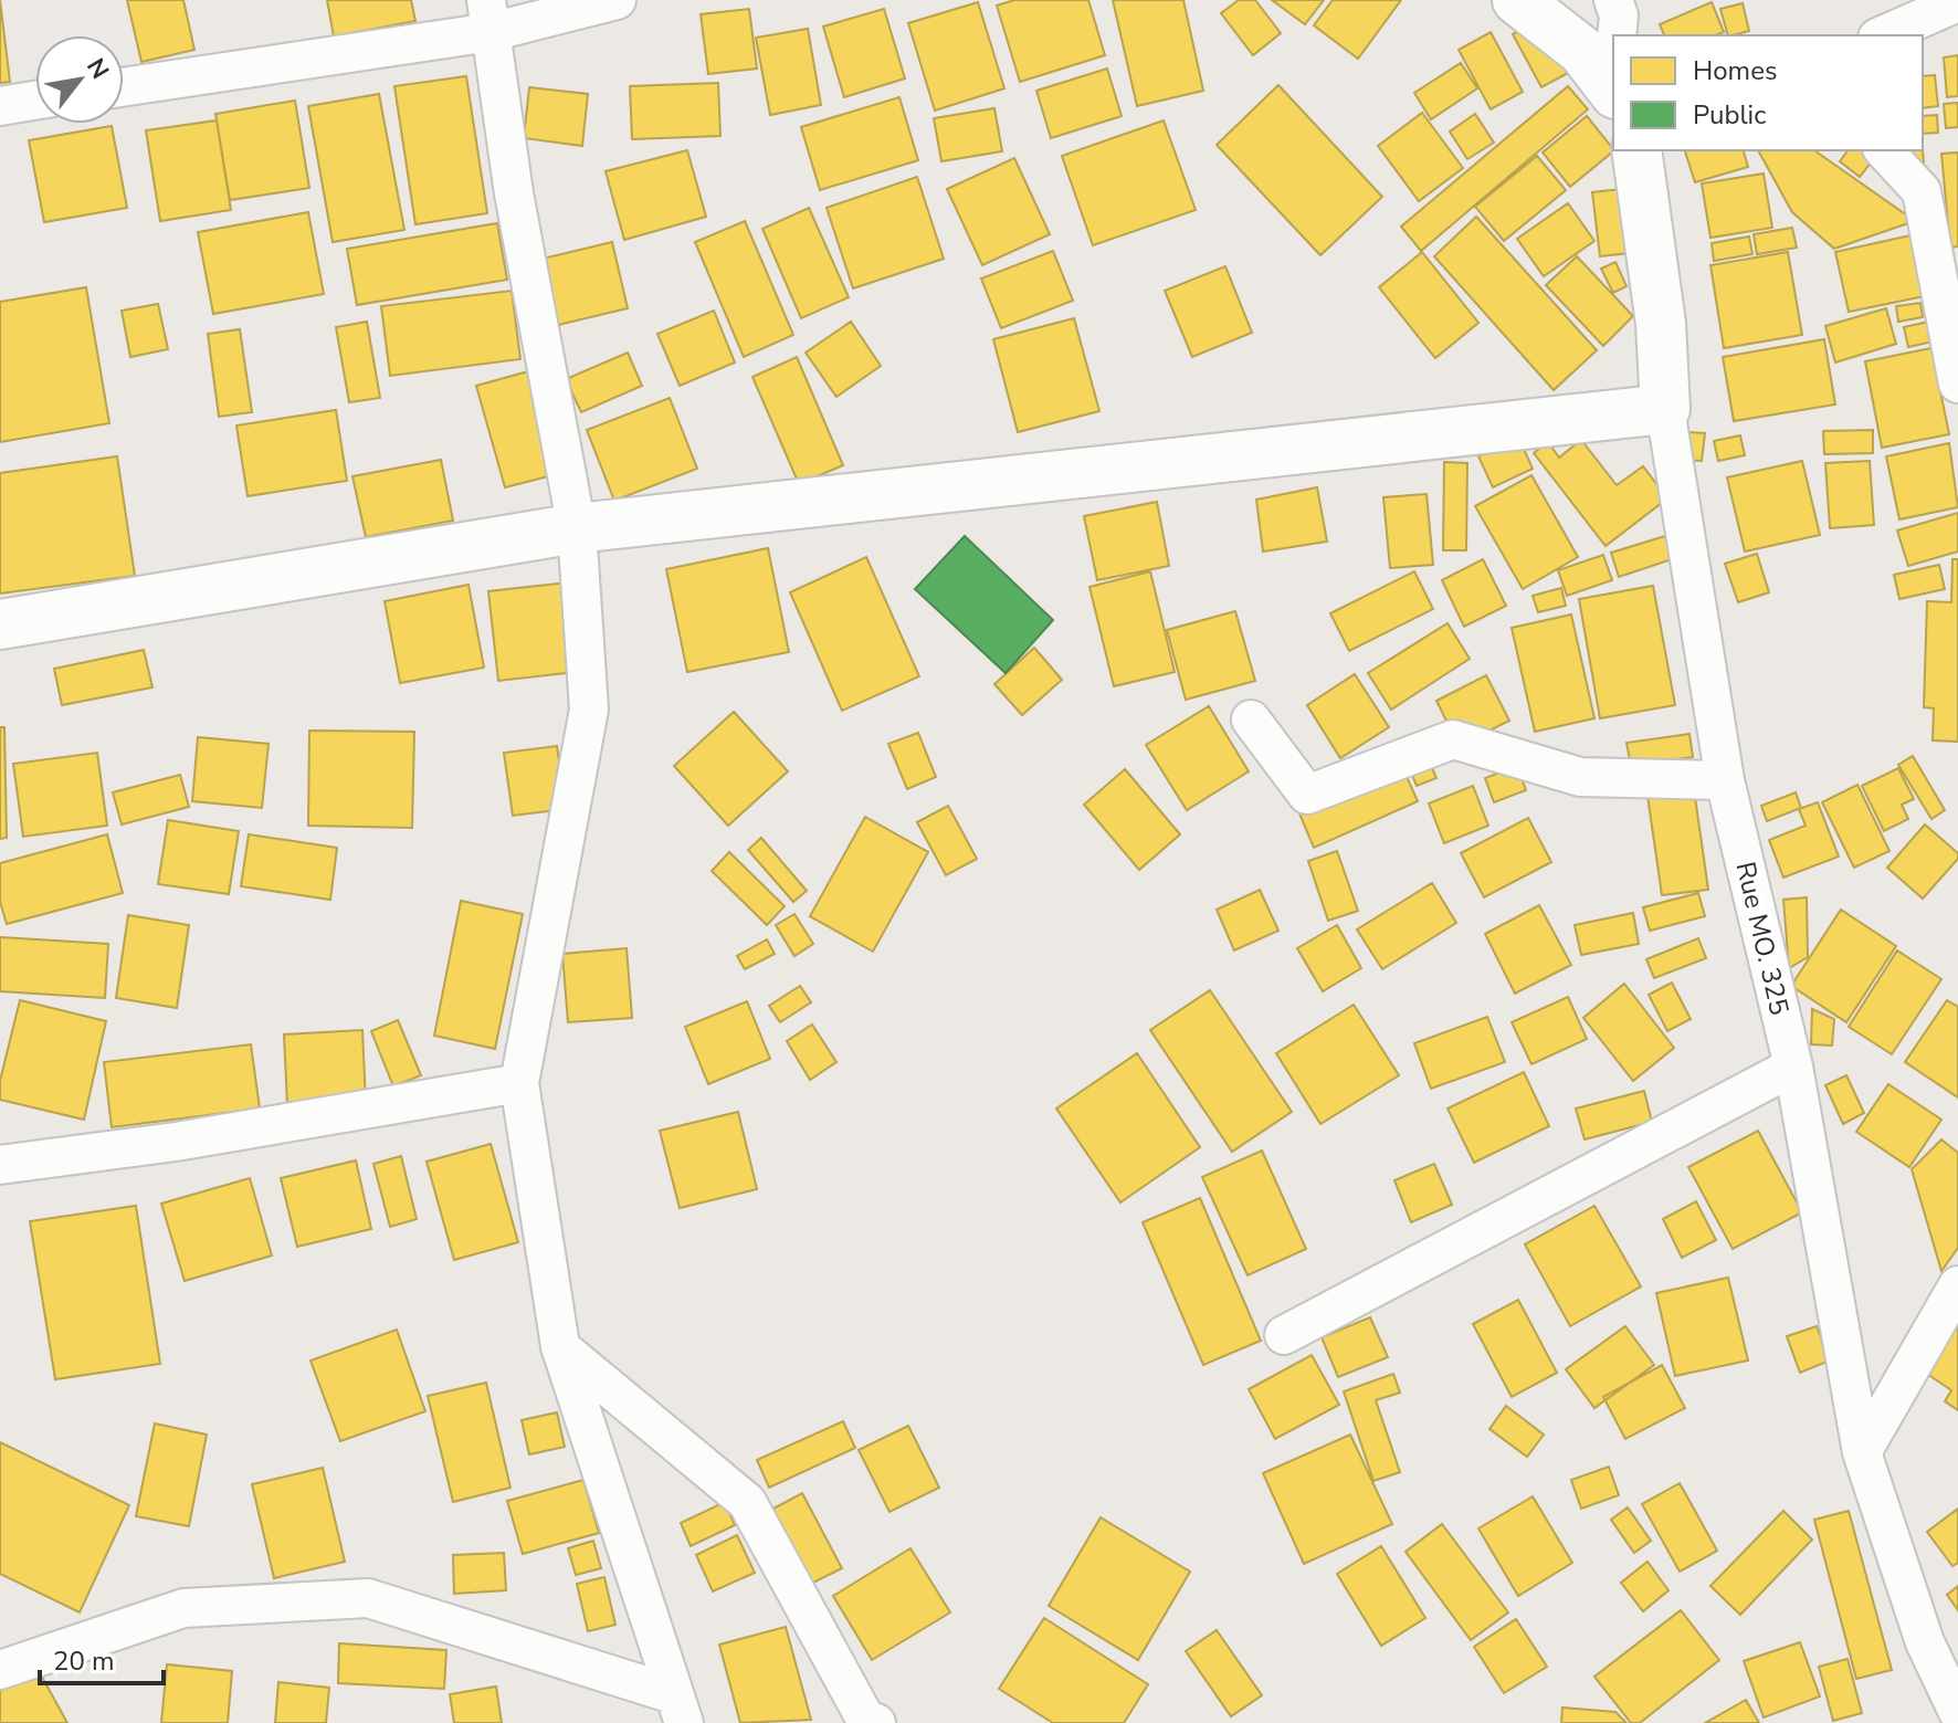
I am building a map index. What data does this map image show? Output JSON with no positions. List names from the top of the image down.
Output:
{
  "streets": {
    "street": ["Rue MO. 325"]
  },
  "legend": ["Homes", "Public"],
  "scale_bar": "20 m",
  "north": "top right"
}
